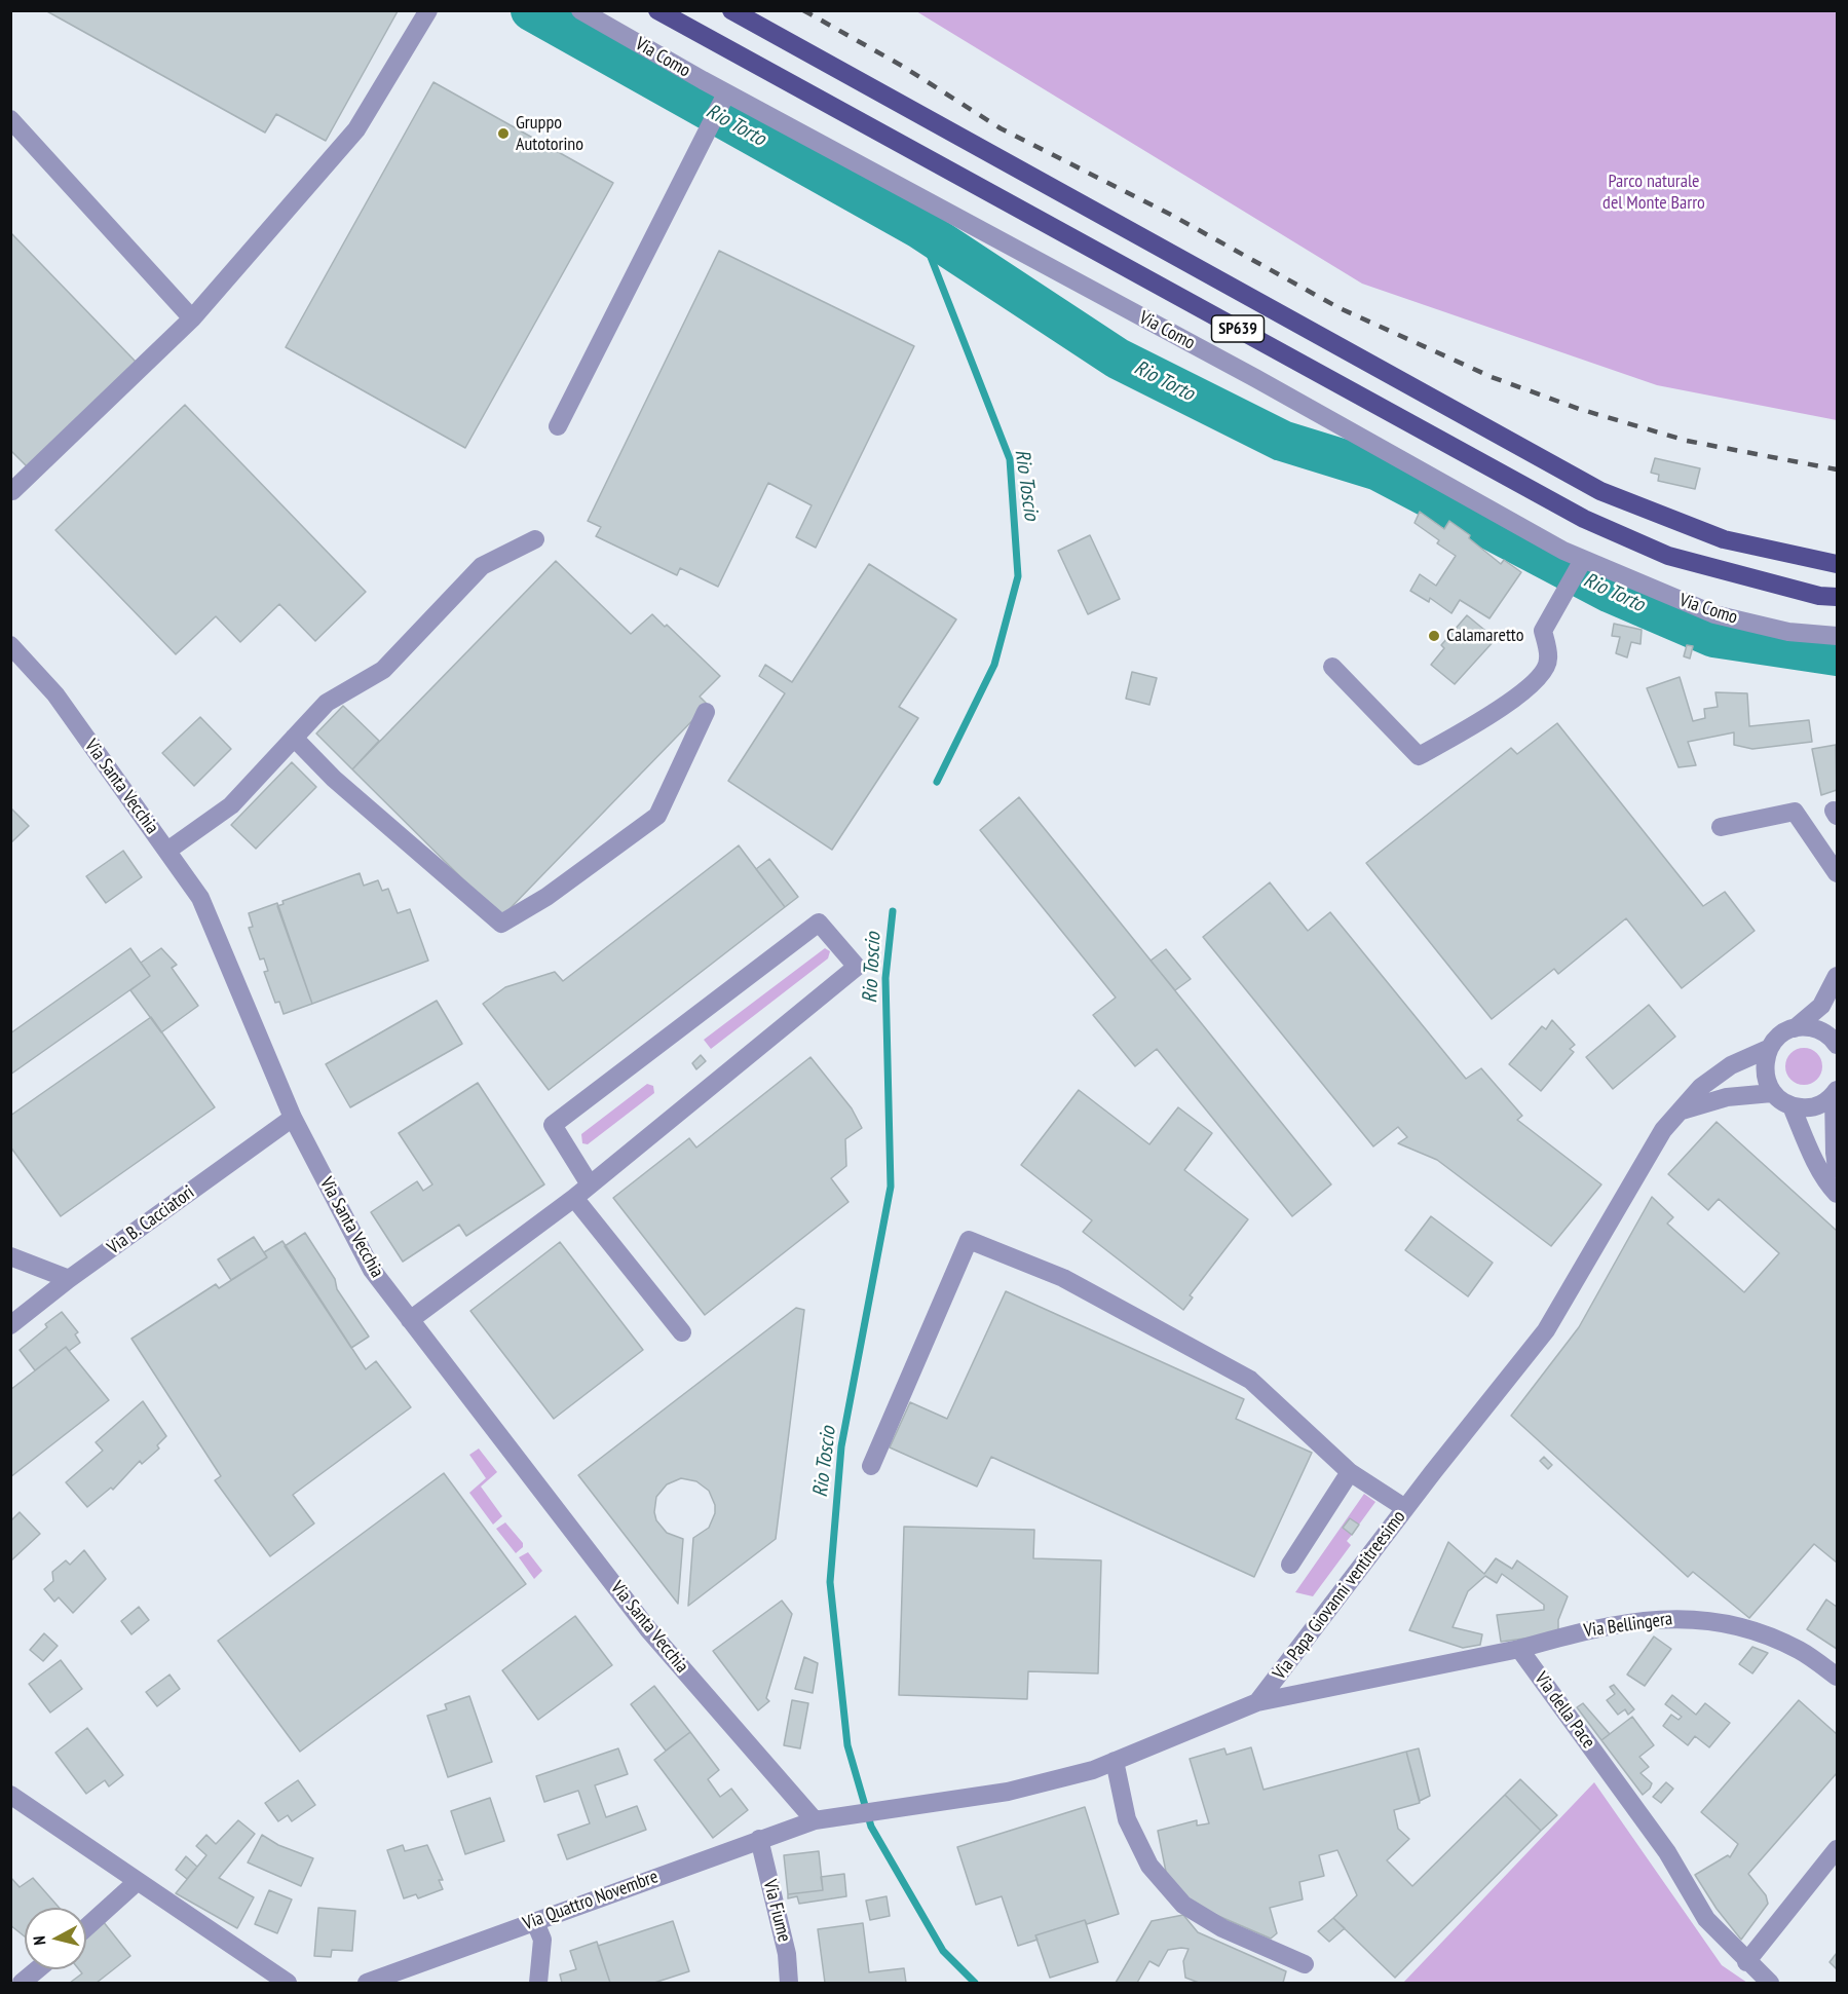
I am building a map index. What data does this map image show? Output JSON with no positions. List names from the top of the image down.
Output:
{
  "streets": {
    "main road": ["SP639"],
    "street": [
      "Via Como",
      "Via Santa Vecchia",
      "Via B. Cacciatori",
      "Via Papa Giovanni ventitreesimo",
      "Via Bellingera",
      "Via della Pace",
      "Via Quattro Novembre",
      "Via Fiume"
    ]
  },
  "crossings": [
    ["Via Santa Vecchia", "Via B. Cacciatori"],
    ["Via Santa Vecchia", "Via Quattro Novembre"],
    ["Via Bellingera", "Via della Pace"],
    ["Via Quattro Novembre", "Via Fiume"]
  ],
  "water": ["Rio Torto", "Rio Toscio"],
  "parks": ["Parco naturale del Monte Barro"],
  "places": ["Gruppo Autotorino", "Calamaretto"],
  "north": "left"
}
